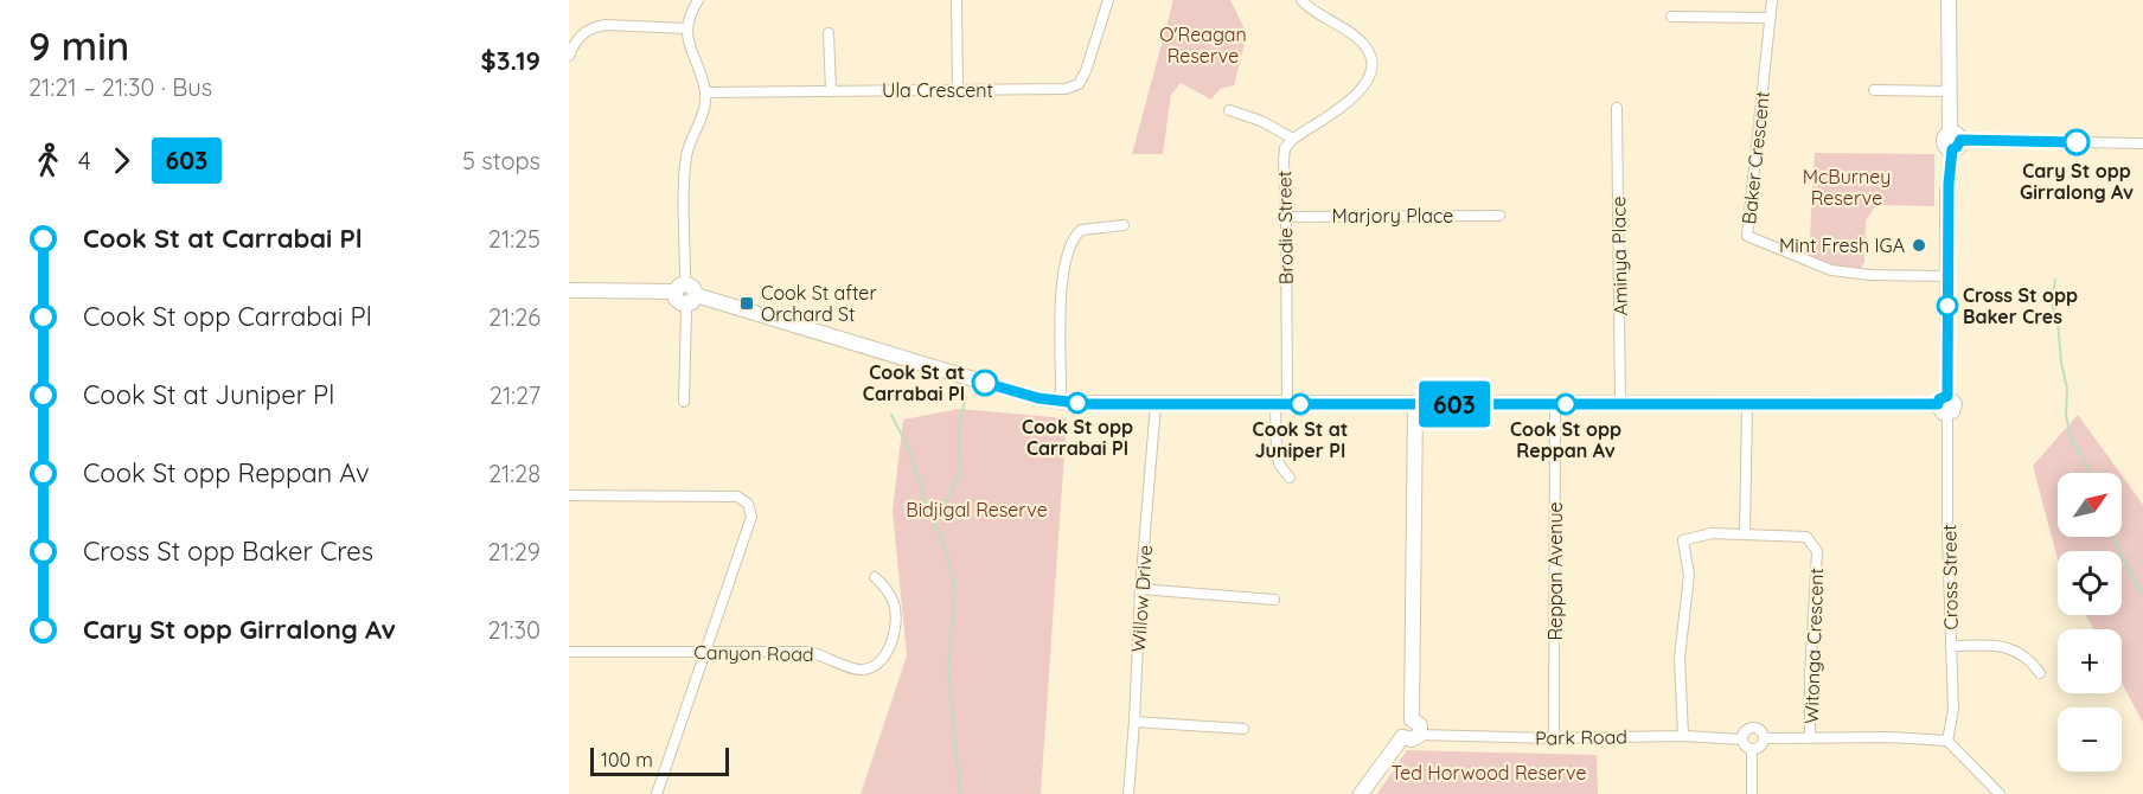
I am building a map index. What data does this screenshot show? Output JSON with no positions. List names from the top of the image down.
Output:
{
  "streets": {
    "main road": ["Cross Street"],
    "street": [
      "Ula Crescent",
      "Baker Crescent",
      "Marjory Place",
      "Brodie Street",
      "Aminya Place",
      "Reppan Avenue",
      "Willow Drive",
      "Witonga Crescent",
      "Canyon Road",
      "Park Road"
    ]
  },
  "crossings": [
    ["Baker Crescent", "Cross Street"],
    ["Marjory Place", "Brodie Street"],
    ["Reppan Avenue", "Park Road"],
    ["Witonga Crescent", "Park Road"]
  ],
  "parks": [
    "O'Reagan Reserve",
    "McBurney Reserve",
    "Bidjigal Reserve",
    "Ted Horwood Reserve"
  ],
  "places": {
    "other": [
      "Cary St opp Girralong Av",
      "Mint Fresh IGA",
      "Cross St opp Baker Cres",
      "Cook St at Carrabai Pl",
      "Cook St opp Carrabai Pl",
      "Cook St at Juniper Pl",
      "Cook St opp Reppan Av"
    ],
    "transit": ["Cook St after Orchard St"]
  },
  "lines": ["bus line 603"],
  "scale_bar": "100 m",
  "north": "top right",
  "page": {
    "heading": ["9 min", "21:21 – 21:30 · Bus", "$3.19"],
    "on_map": "603",
    "legs": ["4", "603", "5 stops"],
    "list": [
      {
        "name": "Cook St at Carrabai Pl",
        "value": "21:25"
      },
      {
        "name": "Cook St opp Carrabai Pl",
        "value": "21:26"
      },
      {
        "name": "Cook St at Juniper Pl",
        "value": "21:27"
      },
      {
        "name": "Cook St opp Reppan Av",
        "value": "21:28"
      },
      {
        "name": "Cross St opp Baker Cres",
        "value": "21:29"
      },
      {
        "name": "Cary St opp Girralong Av",
        "value": "21:30"
      }
    ],
    "map_buttons": ["+", "−"],
    "scale": "100 m"
  }
}
